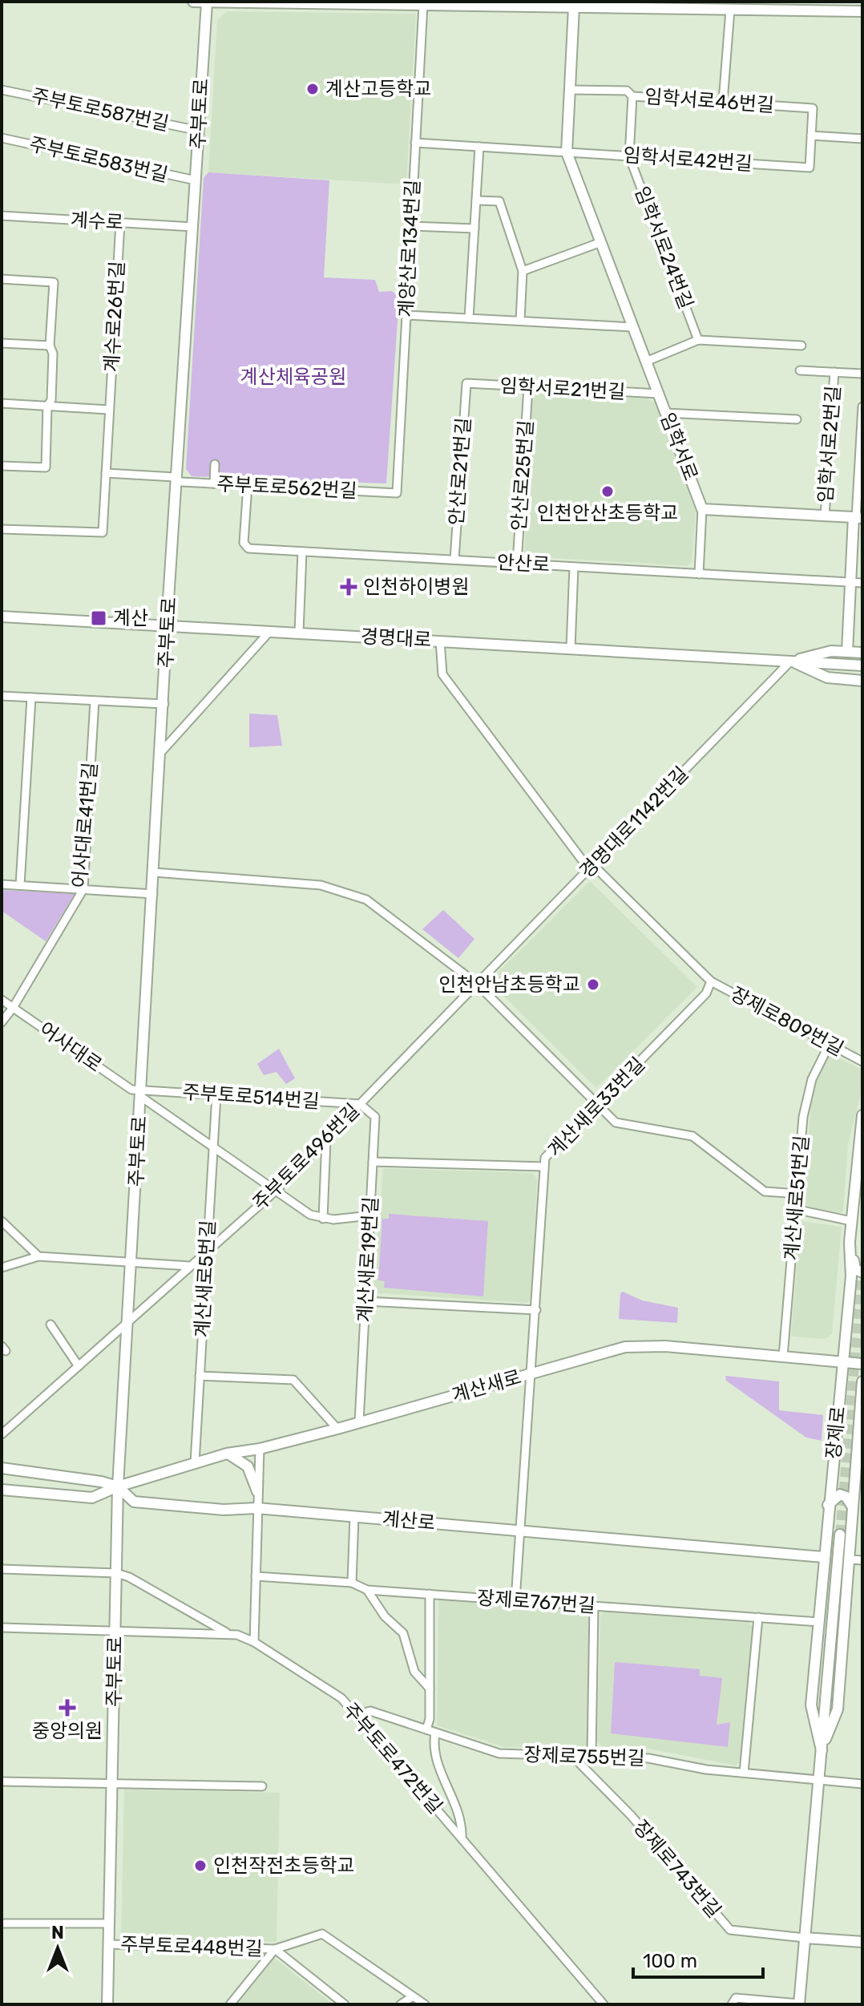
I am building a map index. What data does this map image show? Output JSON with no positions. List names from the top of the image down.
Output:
{
  "streets": {
    "street": [
      "임학서로46번길",
      "주부토로587번길",
      "주부토로",
      "주부토로583번길",
      "임학서로42번길",
      "계수로",
      "임학서로24번길",
      "계양산로134번길",
      "계수로26번길",
      "임학서로21번길",
      "임학서로2번길",
      "임학서로",
      "안산로21번길",
      "안산로25번길",
      "주부토로562번길",
      "안산로",
      "경명대로",
      "경명대로1142번길",
      "어사대로41번길",
      "장제로809번길",
      "어사대로",
      "주부토로514번길",
      "계산새로33번길",
      "주부토로496번길",
      "계산새로51번길",
      "계산새로19번길",
      "계산새로5번길",
      "계산새로",
      "장제로",
      "계산로",
      "장제로767번길",
      "장제로755번길",
      "주부토로472번길",
      "장제로743번길",
      "주부토로448번길"
    ]
  },
  "crossings": [
    ["임학서로46번길", "임학서로42번길"],
    ["임학서로46번길", "임학서로"],
    ["주부토로587번길", "주부토로"],
    ["주부토로", "주부토로583번길"],
    ["주부토로", "계수로"],
    ["주부토로", "주부토로562번길"],
    ["주부토로", "경명대로"],
    ["주부토로", "어사대로"],
    ["주부토로", "주부토로514번길"],
    ["주부토로", "주부토로496번길"],
    ["주부토로", "계산새로"],
    ["주부토로", "계산로"],
    ["주부토로", "주부토로472번길"],
    ["주부토로", "주부토로448번길"],
    ["임학서로42번길", "임학서로24번길"],
    ["임학서로42번길", "계양산로134번길"],
    ["임학서로42번길", "임학서로"],
    ["계수로", "계수로26번길"],
    ["계양산로134번길", "주부토로562번길"],
    ["계수로26번길", "주부토로562번길"],
    ["임학서로21번길", "임학서로"],
    ["임학서로21번길", "안산로21번길"],
    ["임학서로21번길", "안산로25번길"],
    ["안산로21번길", "안산로"],
    ["안산로25번길", "안산로"],
    ["주부토로562번길", "안산로"],
    ["경명대로", "경명대로1142번길"],
    ["경명대로", "장제로809번길"],
    ["경명대로1142번길", "장제로809번길"],
    ["경명대로1142번길", "주부토로496번길"],
    ["어사대로41번길", "어사대로"],
    ["장제로809번길", "계산새로33번길"],
    ["장제로809번길", "계산새로51번길"],
    ["어사대로", "주부토로514번길"],
    ["주부토로514번길", "주부토로496번길"],
    ["주부토로514번길", "계산새로19번길"],
    ["주부토로514번길", "계산새로5번길"],
    ["계산새로33번길", "계산새로"],
    ["계산새로33번길", "계산로"],
    ["계산새로33번길", "장제로767번길"],
    ["주부토로496번길", "계산새로19번길"],
    ["주부토로496번길", "계산새로5번길"],
    ["계산새로51번길", "계산새로"],
    ["계산새로19번길", "계산새로"],
    ["계산새로5번길", "계산새로"],
    ["계산새로", "장제로"],
    ["계산새로", "계산로"],
    ["장제로", "계산로"],
    ["장제로", "장제로767번길"],
    ["장제로", "장제로755번길"],
    ["장제로", "장제로743번길"],
    ["장제로755번길", "주부토로472번길"],
    ["장제로755번길", "장제로743번길"]
  ],
  "parks": ["계산체육공원"],
  "places": {
    "other": [
      "계산고등학교",
      "인천안산초등학교",
      "인천안남초등학교",
      "인천작전초등학교"
    ],
    "health": ["인천하이병원", "중앙의원"],
    "transit": ["계산"]
  },
  "scale_bar": "100 m",
  "north": "top"
}
